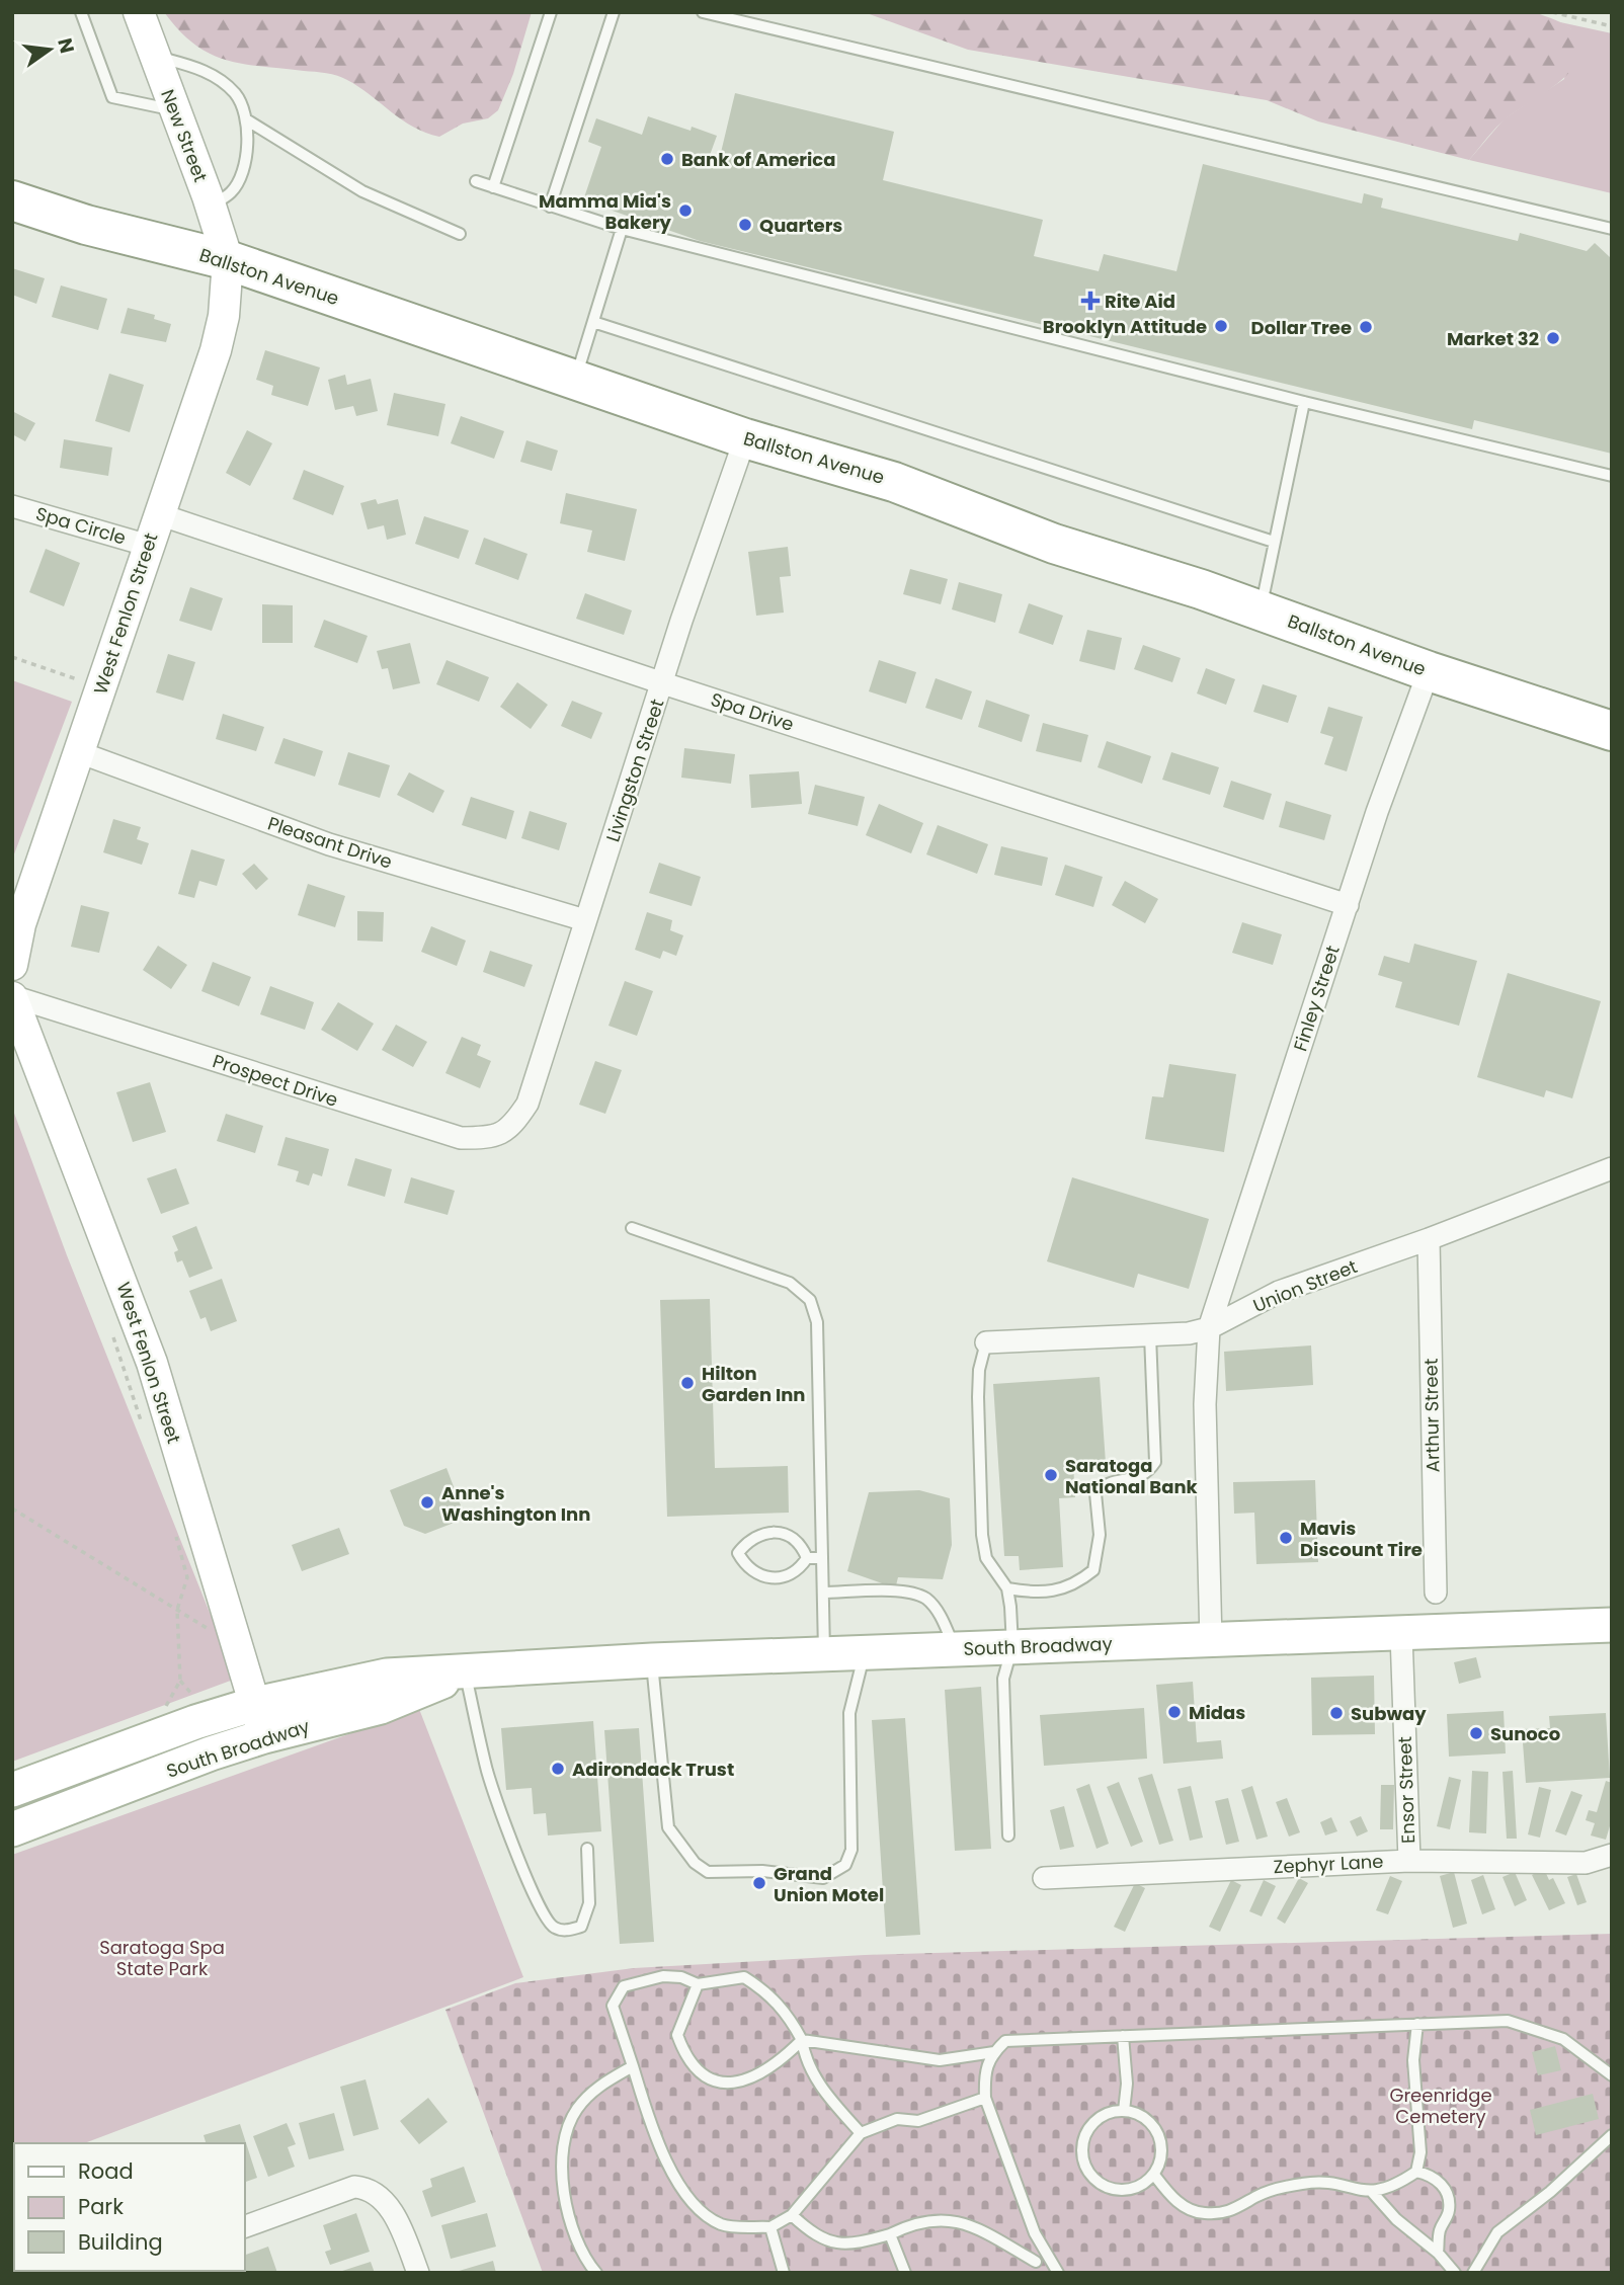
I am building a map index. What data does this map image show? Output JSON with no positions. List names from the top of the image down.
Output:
{
  "streets": {
    "highway": ["Ballston Avenue"],
    "main road": ["South Broadway"],
    "street": [
      "New Street",
      "Spa Circle",
      "West Fenlon Street",
      "Spa Drive",
      "Livingston Street",
      "Pleasant Drive",
      "Finley Street",
      "Prospect Drive",
      "Union Street",
      "Arthur Street",
      "Ensor Street",
      "Zephyr Lane"
    ]
  },
  "crossings": [
    ["New Street", "Ballston Avenue"],
    ["New Street", "West Fenlon Street"],
    ["Ballston Avenue", "West Fenlon Street"],
    ["Ballston Avenue", "Livingston Street"],
    ["Ballston Avenue", "Finley Street"],
    ["Spa Circle", "West Fenlon Street"],
    ["West Fenlon Street", "Spa Drive"],
    ["West Fenlon Street", "Pleasant Drive"],
    ["West Fenlon Street", "Prospect Drive"],
    ["West Fenlon Street", "South Broadway"],
    ["Spa Drive", "Livingston Street"],
    ["Spa Drive", "Finley Street"],
    ["Livingston Street", "Pleasant Drive"],
    ["Livingston Street", "Prospect Drive"],
    ["Finley Street", "Union Street"],
    ["Finley Street", "South Broadway"],
    ["Union Street", "Arthur Street"],
    ["South Broadway", "Ensor Street"],
    ["Ensor Street", "Zephyr Lane"]
  ],
  "parks": ["Saratoga Spa State Park", "Greenridge Cemetery"],
  "places": {
    "other": [
      "Bank of America",
      "Mamma Mia's Bakery",
      "Quarters",
      "Brooklyn Attitude",
      "Dollar Tree",
      "Market 32",
      "Hilton Garden Inn",
      "Saratoga National Bank",
      "Anne's Washington Inn",
      "Mavis Discount Tire",
      "Midas",
      "Subway",
      "Sunoco",
      "Adirondack Trust",
      "Grand Union Motel"
    ],
    "health": ["Rite Aid"]
  },
  "legend": ["Road", "Park", "Building"],
  "north": "right"
}
